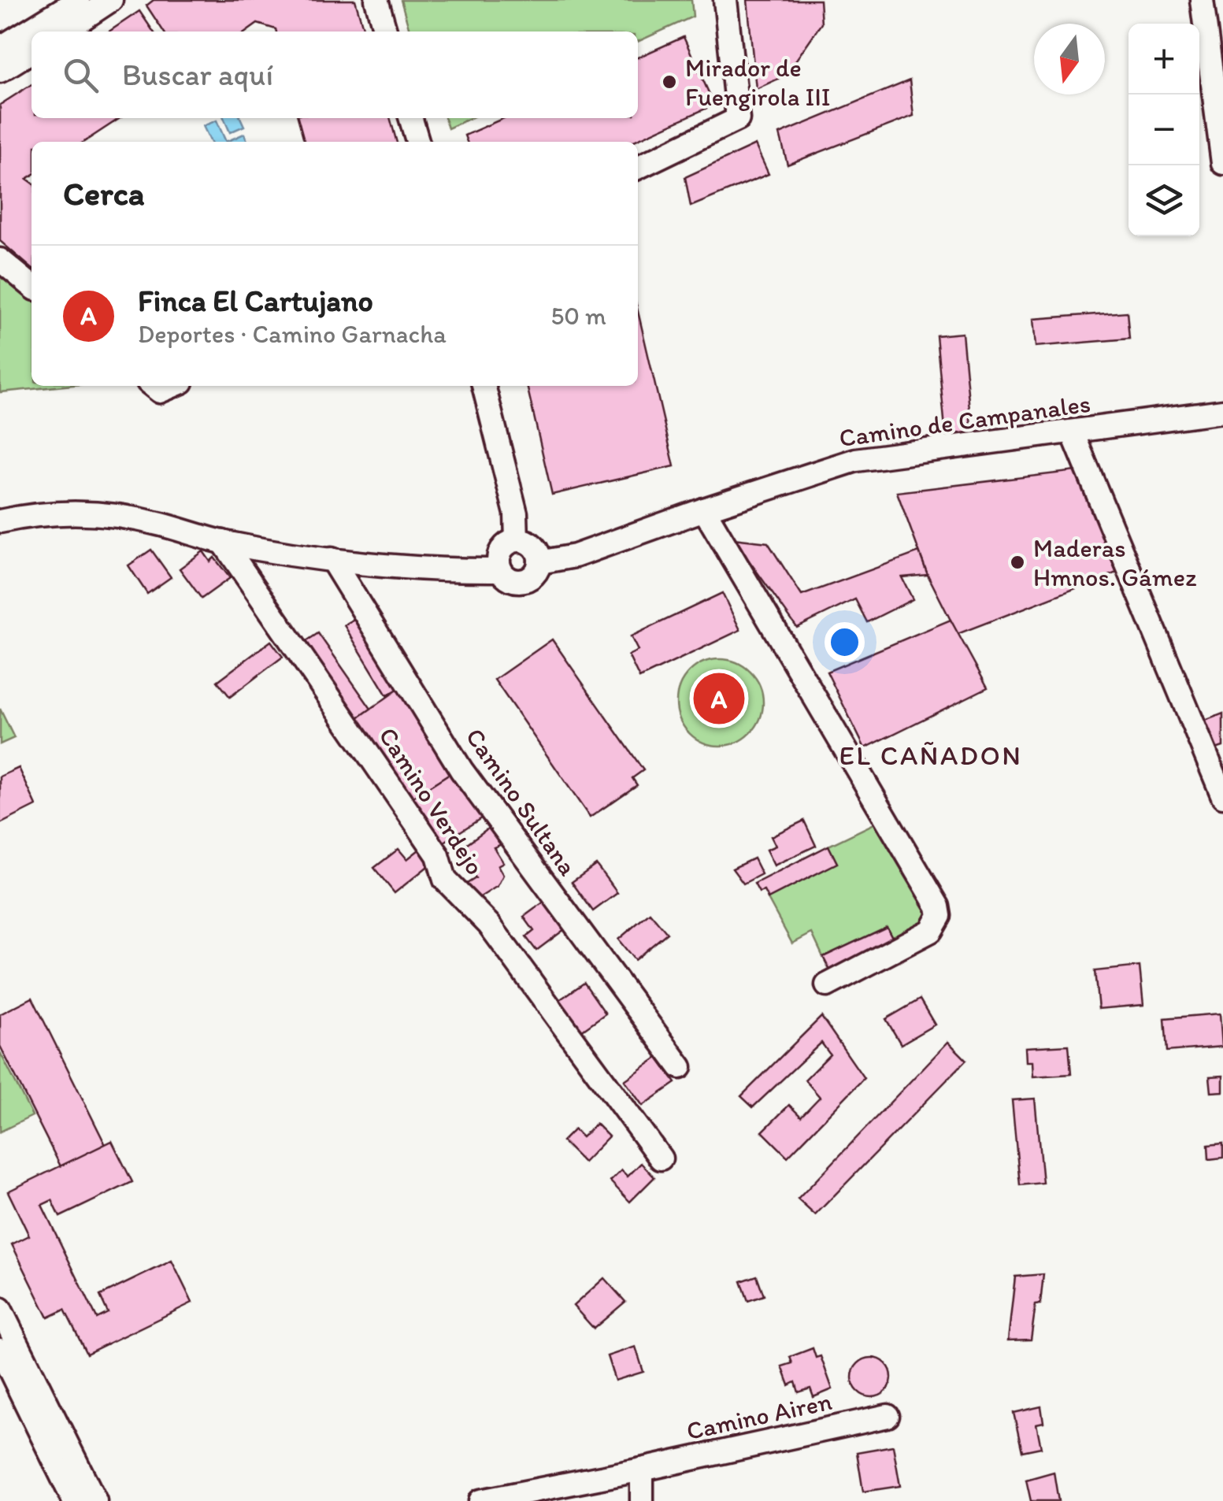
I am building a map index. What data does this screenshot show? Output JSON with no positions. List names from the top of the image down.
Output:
{
  "streets": {
    "street": [
      "Camino de Campanales",
      "Camino Verdejo",
      "Camino Sultana",
      "Camino Airen"
    ]
  },
  "districts": ["EL CAÑADON"],
  "places": ["Mirador de Fuengirola III", "Maderas Hmnos. Gámez"],
  "north": "bottom",
  "page": {
    "map_buttons": ["+", "−"],
    "search": "Buscar aquí",
    "heading": "Cerca",
    "list": [
      {
        "mark": "A",
        "name": "Finca El Cartujano",
        "note": "Deportes · Camino Garnacha",
        "value": "50 m"
      }
    ],
    "pins": "A"
  }
}
